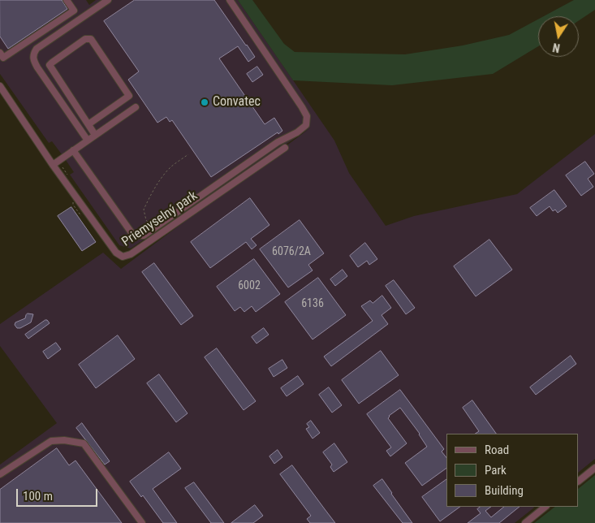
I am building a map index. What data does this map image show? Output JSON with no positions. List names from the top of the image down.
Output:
{
  "streets": {
    "street": ["Priemyselný park"]
  },
  "places": ["Convatec"],
  "house_numbers": ["6076/2A", "6002", "6136"],
  "legend": ["Road", "Park", "Building"],
  "scale_bar": "100 m",
  "north": "bottom"
}
